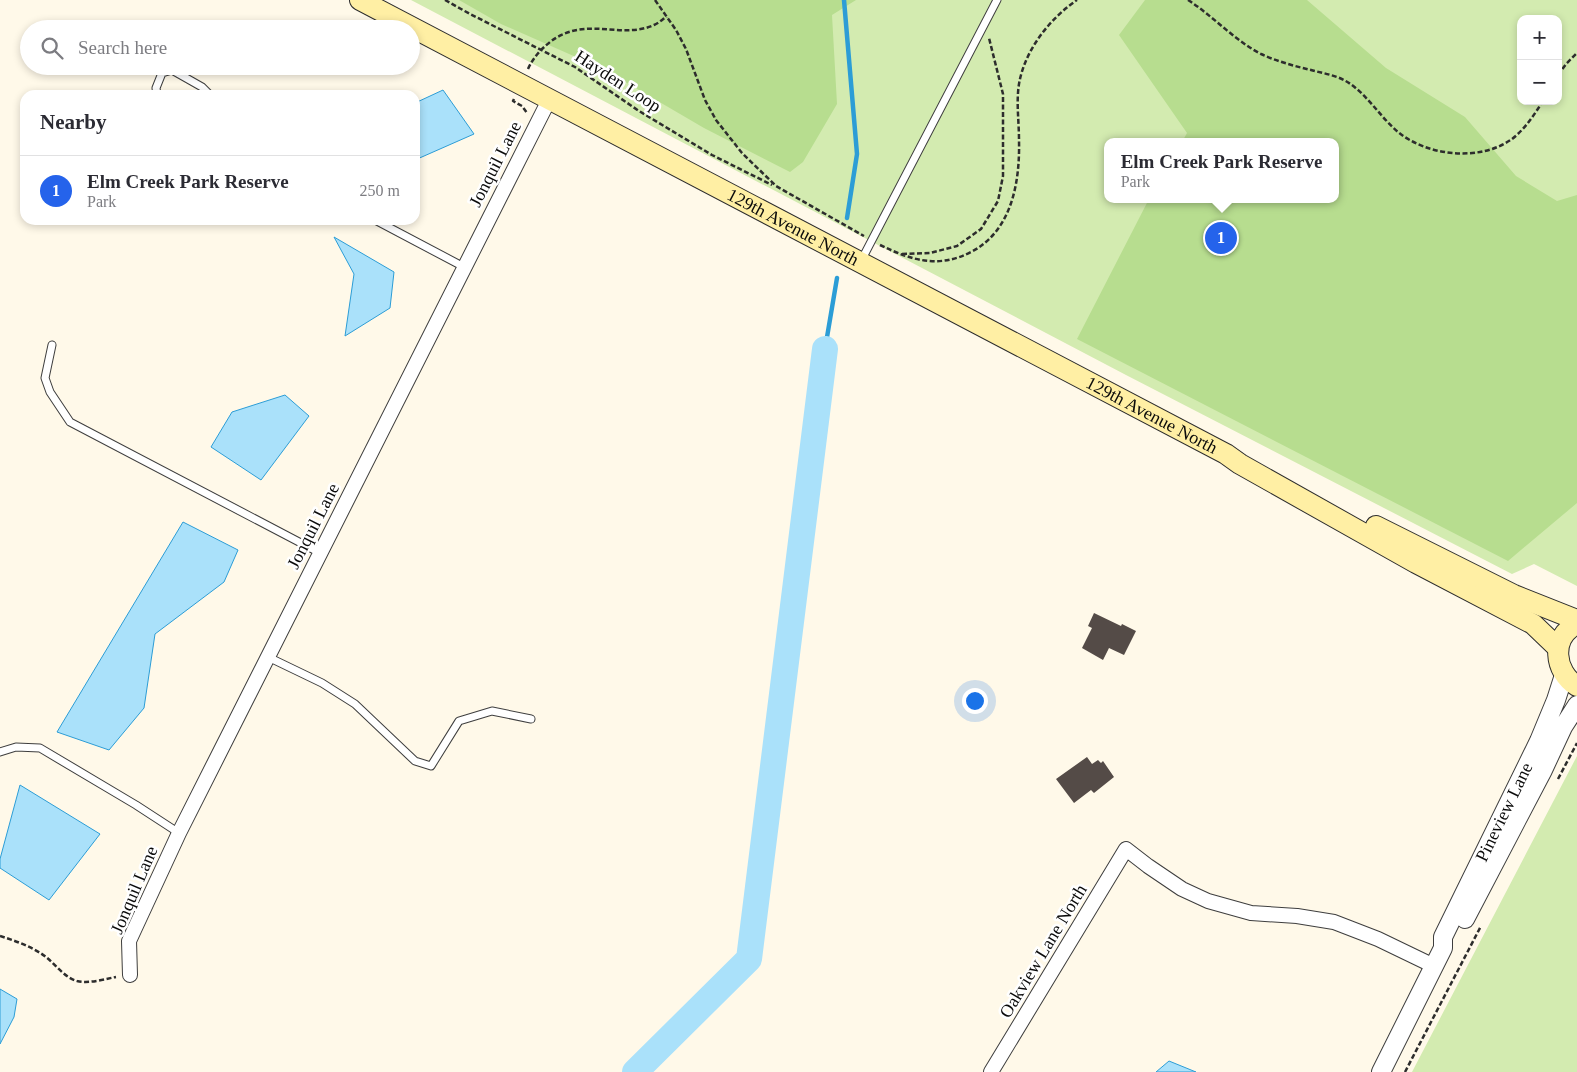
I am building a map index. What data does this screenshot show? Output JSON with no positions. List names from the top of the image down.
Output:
{
  "streets": {
    "main road": ["129th Avenue North"],
    "street": ["Jonquil Lane", "Pineview Lane", "Oakview Lane North"],
    "path": ["Hayden Loop"]
  },
  "crossings": [
    ["Jonquil Lane", "129th Avenue North"],
    ["Pineview Lane", "Oakview Lane North"]
  ],
  "page": {
    "map_buttons": ["+", "−"],
    "search": "Search here",
    "heading": "Nearby",
    "popup": ["Elm Creek Park Reserve", "Park"],
    "list": [
      {
        "mark": "1",
        "name": "Elm Creek Park Reserve",
        "note": "Park",
        "value": "250 m"
      }
    ],
    "pins": "1"
  }
}
